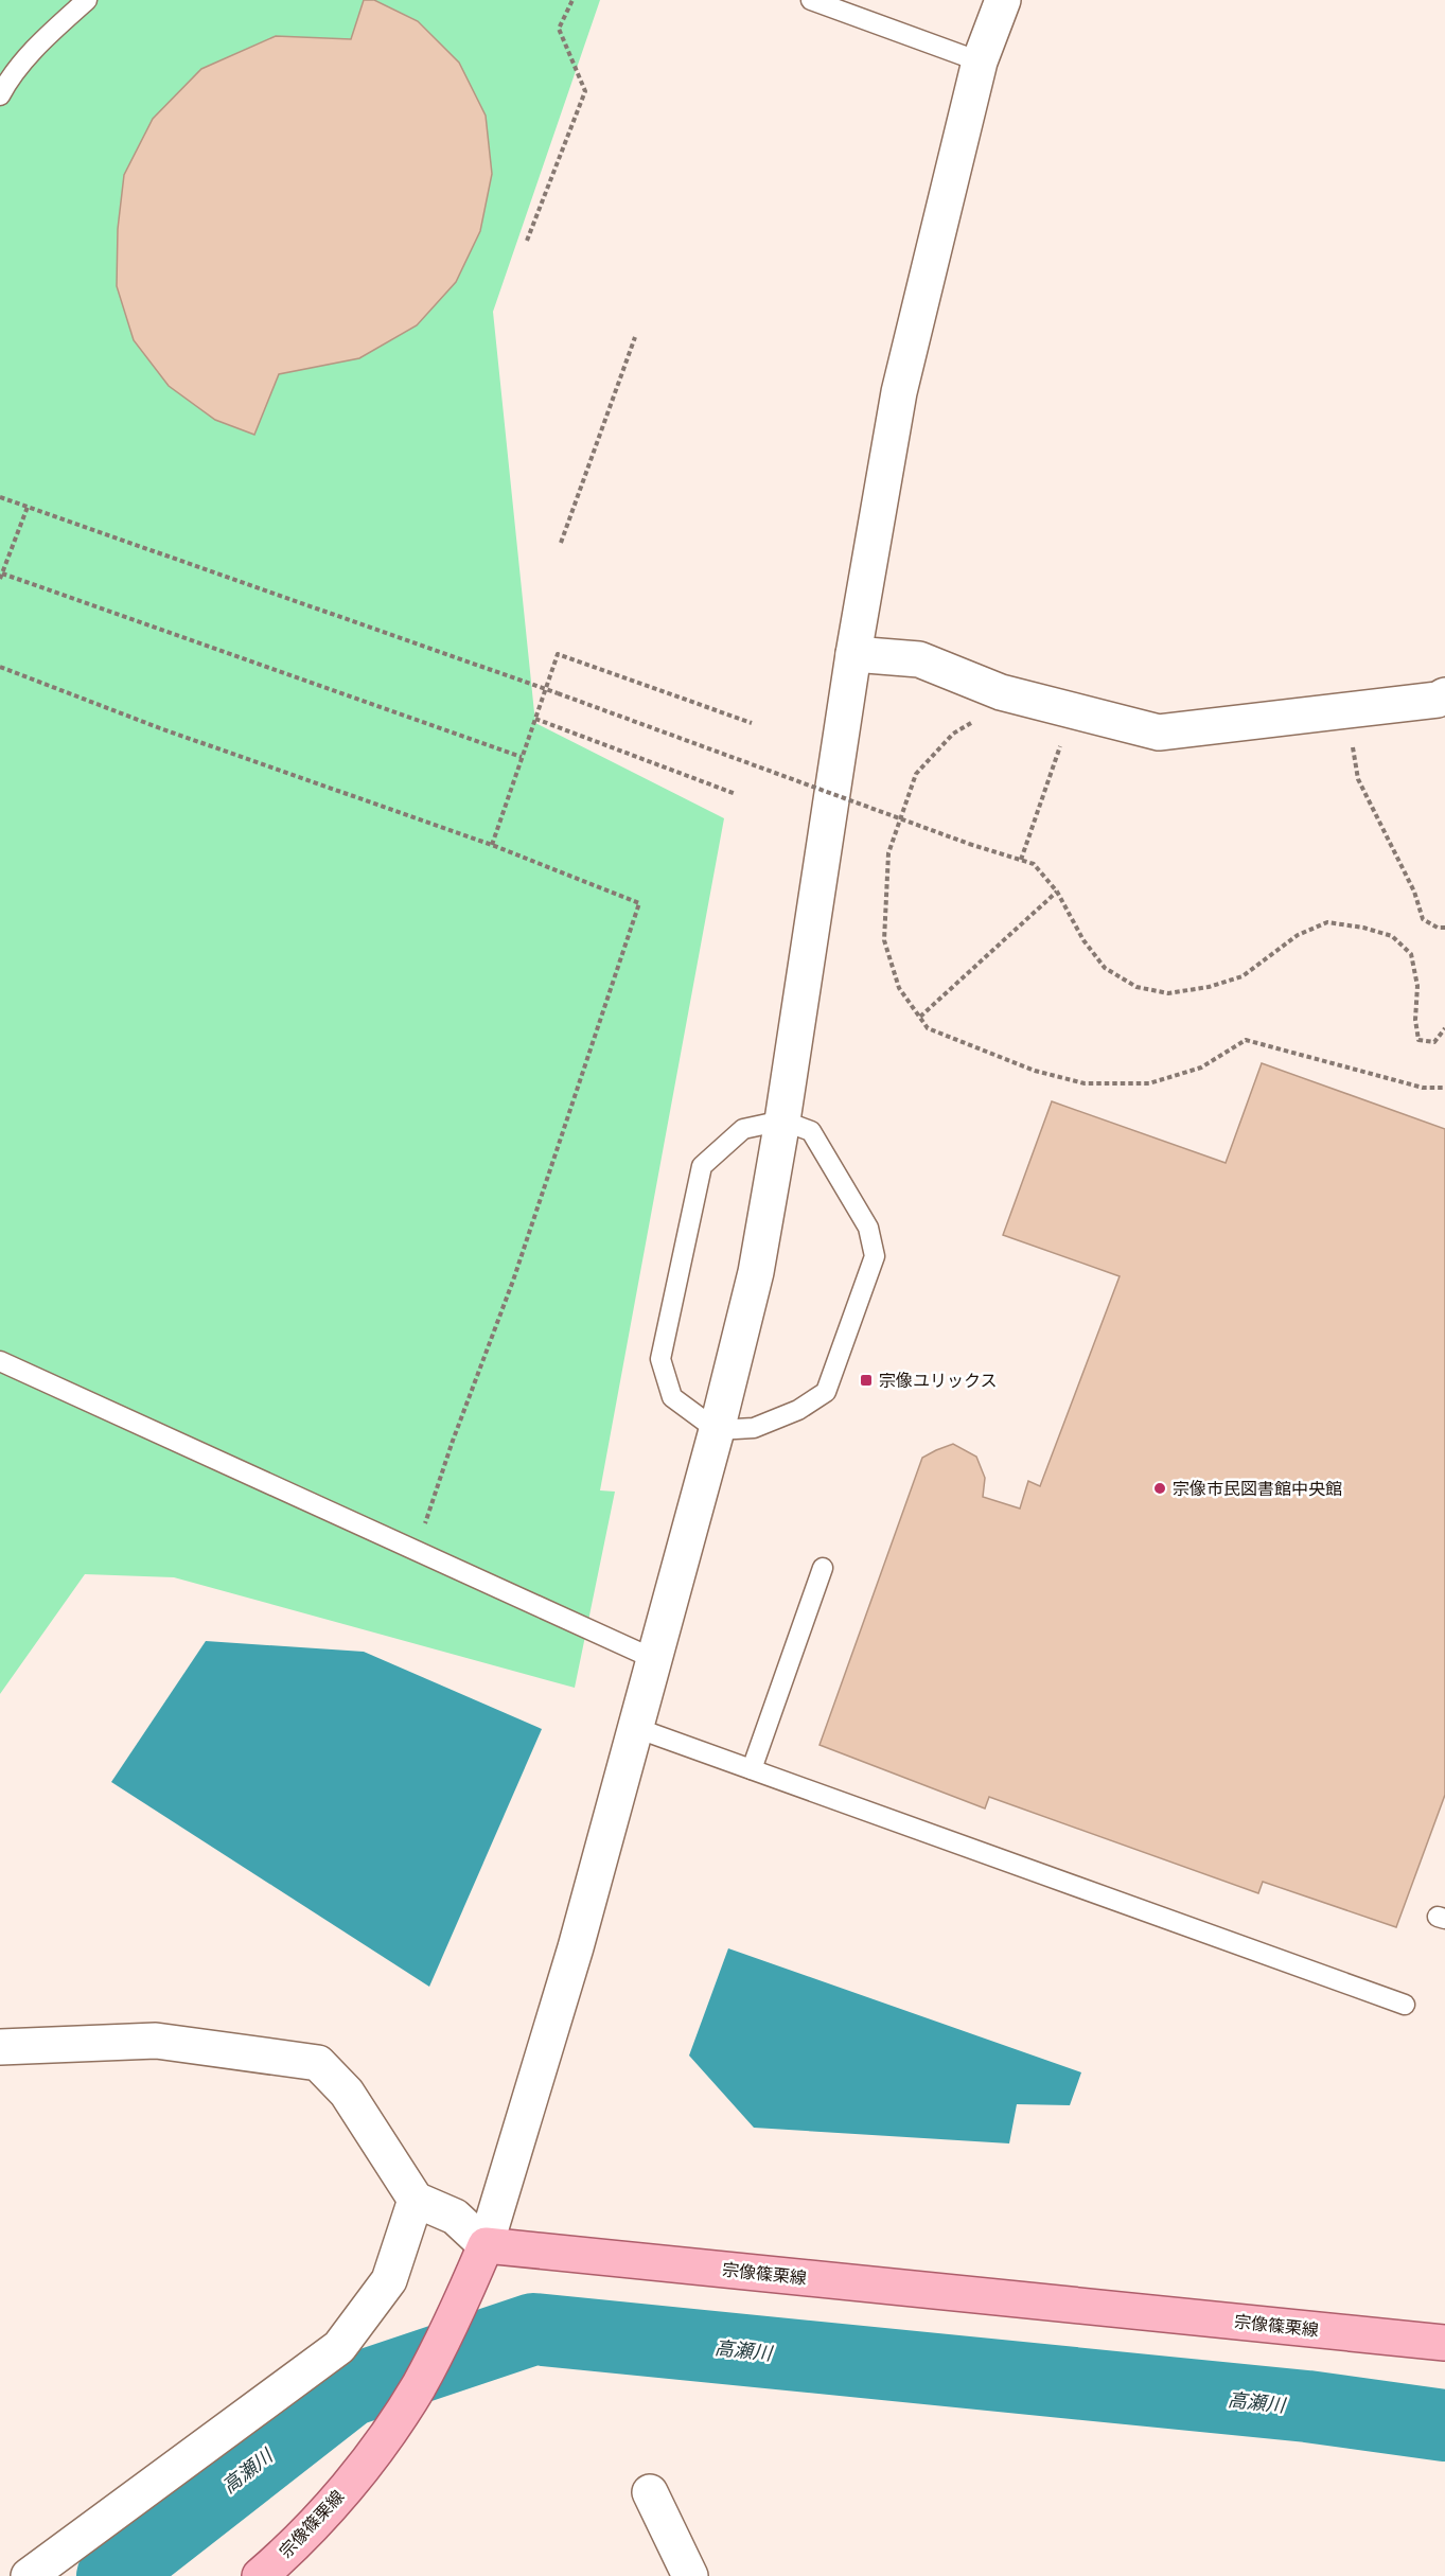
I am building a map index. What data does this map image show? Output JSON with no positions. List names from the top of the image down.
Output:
{
  "streets": {
    "main road": ["宗像篠栗線"]
  },
  "water": ["高瀬川"],
  "places": {
    "transit": ["宗像ユリックス"],
    "other": ["宗像市民図書館中央館"]
  }
}
